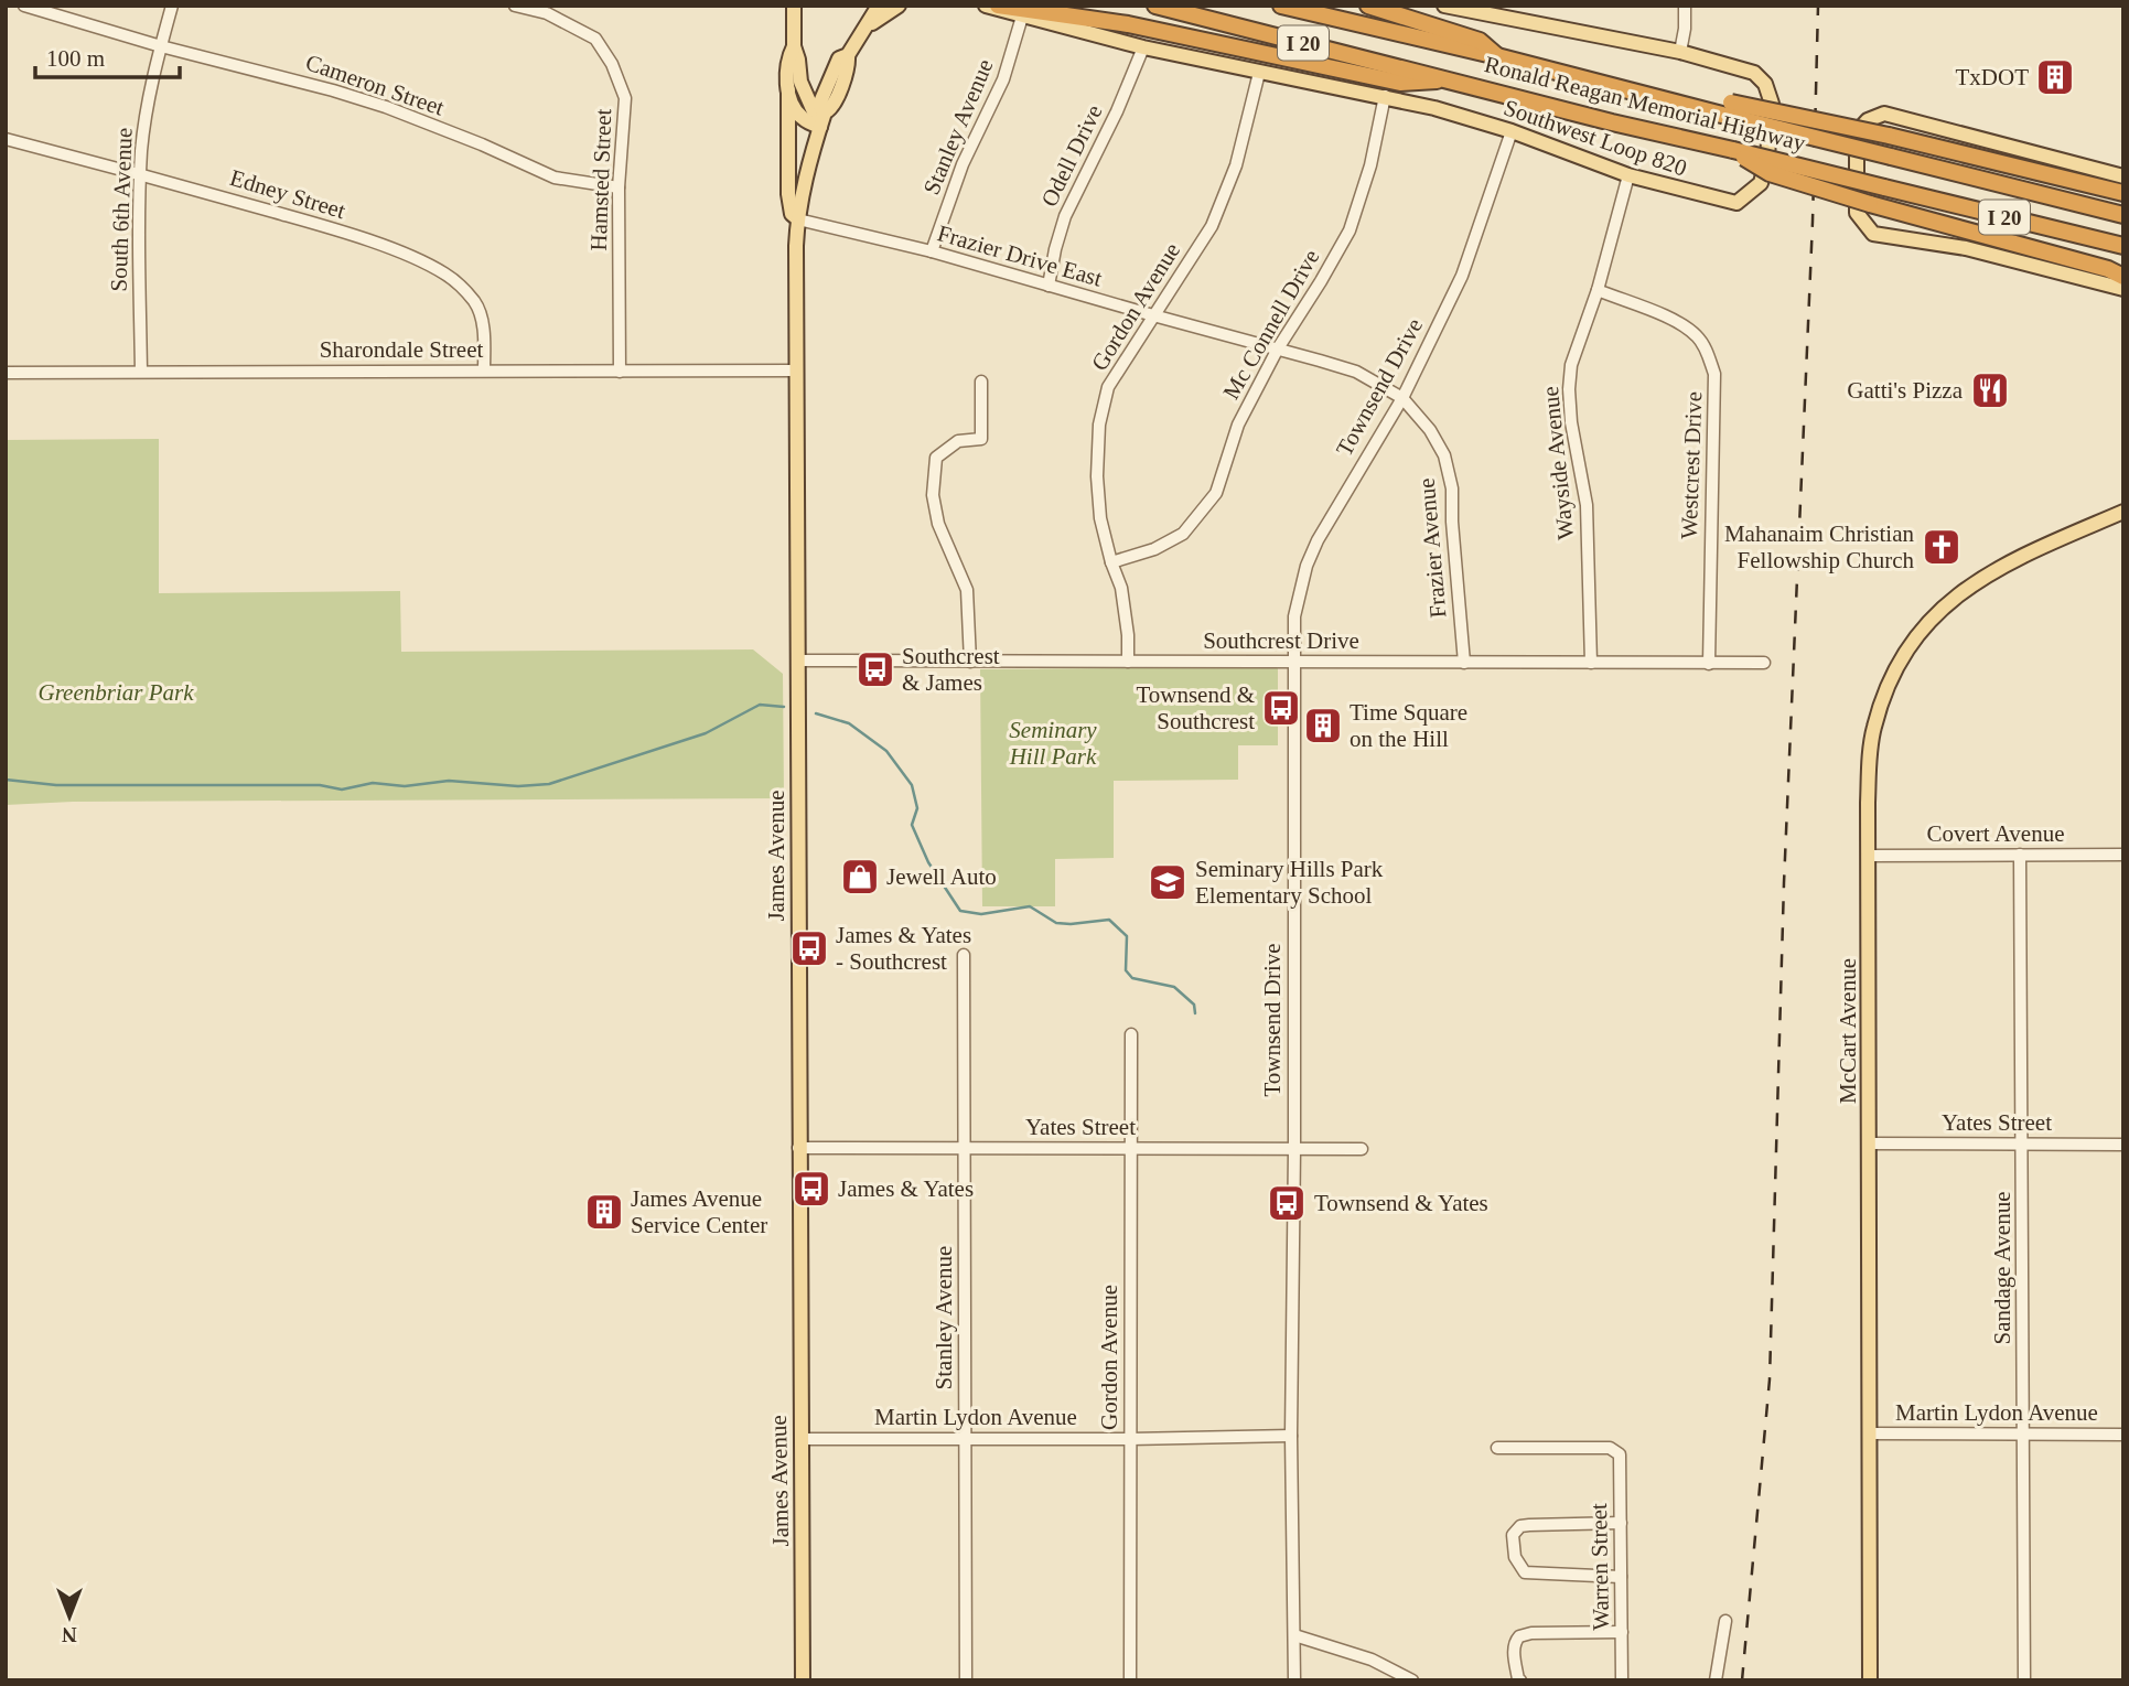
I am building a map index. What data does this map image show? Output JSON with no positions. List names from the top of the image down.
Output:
{
  "streets": {
    "highway": ["I 20", "Ronald Reagan Memorial Highway"],
    "main road": ["Southwest Loop 820", "James Avenue", "McCart Avenue"],
    "street": [
      "Cameron Street",
      "Stanley Avenue",
      "Odell Drive",
      "Hamsted Street",
      "Edney Street",
      "South 6th Avenue",
      "Frazier Drive East",
      "Gordon Avenue",
      "Mc Connell Drive",
      "Sharondale Street",
      "Townsend Drive",
      "Wayside Avenue",
      "Westcrest Drive",
      "Frazier Avenue",
      "Southcrest Drive",
      "Covert Avenue",
      "Yates Street",
      "Sandage Avenue",
      "Martin Lydon Avenue",
      "Warren Street"
    ]
  },
  "crossings": [
    ["Cameron Street", "Hamsted Street"],
    ["Cameron Street", "South 6th Avenue"],
    ["Stanley Avenue", "Southwest Loop 820"],
    ["Stanley Avenue", "Frazier Drive East"],
    ["Stanley Avenue", "Yates Street"],
    ["Stanley Avenue", "Martin Lydon Avenue"],
    ["Southwest Loop 820", "Odell Drive"],
    ["Southwest Loop 820", "Gordon Avenue"],
    ["Southwest Loop 820", "Mc Connell Drive"],
    ["Southwest Loop 820", "Townsend Drive"],
    ["Southwest Loop 820", "Wayside Avenue"],
    ["Odell Drive", "Frazier Drive East"],
    ["Hamsted Street", "Sharondale Street"],
    ["Edney Street", "South 6th Avenue"],
    ["Edney Street", "Sharondale Street"],
    ["South 6th Avenue", "Sharondale Street"],
    ["Frazier Drive East", "Gordon Avenue"],
    ["Frazier Drive East", "Mc Connell Drive"],
    ["Frazier Drive East", "Townsend Drive"],
    ["Frazier Drive East", "Frazier Avenue"],
    ["Frazier Drive East", "James Avenue"],
    ["Gordon Avenue", "Mc Connell Drive"],
    ["Gordon Avenue", "Southcrest Drive"],
    ["Gordon Avenue", "Yates Street"],
    ["Gordon Avenue", "Martin Lydon Avenue"],
    ["Sharondale Street", "James Avenue"],
    ["Townsend Drive", "Frazier Avenue"],
    ["Townsend Drive", "Southcrest Drive"],
    ["Townsend Drive", "Yates Street"],
    ["Townsend Drive", "Martin Lydon Avenue"],
    ["Wayside Avenue", "Westcrest Drive"],
    ["Wayside Avenue", "Southcrest Drive"],
    ["Westcrest Drive", "Southcrest Drive"],
    ["Frazier Avenue", "Southcrest Drive"],
    ["Southcrest Drive", "James Avenue"],
    ["Covert Avenue", "McCart Avenue"],
    ["Covert Avenue", "Sandage Avenue"],
    ["James Avenue", "Yates Street"],
    ["James Avenue", "Martin Lydon Avenue"],
    ["McCart Avenue", "Yates Street"],
    ["McCart Avenue", "Martin Lydon Avenue"],
    ["Yates Street", "Sandage Avenue"],
    ["Sandage Avenue", "Martin Lydon Avenue"]
  ],
  "parks": ["Greenbriar Park", "Seminary Hill Park"],
  "places": {
    "building": ["TxDOT", "Time Square on the Hill", "James Avenue Service Center"],
    "restaurant": ["Gatti's Pizza"],
    "church": ["Mahanaim Christian Fellowship Church"],
    "bus stop": [
      "Southcrest & James",
      "Townsend & Southcrest",
      "James & Yates - Southcrest",
      "James & Yates",
      "Townsend & Yates"
    ],
    "shop": ["Jewell Auto"],
    "school or university": ["Seminary Hills Park Elementary School"]
  },
  "scale_bar": "100 m",
  "north": "bottom"
}
